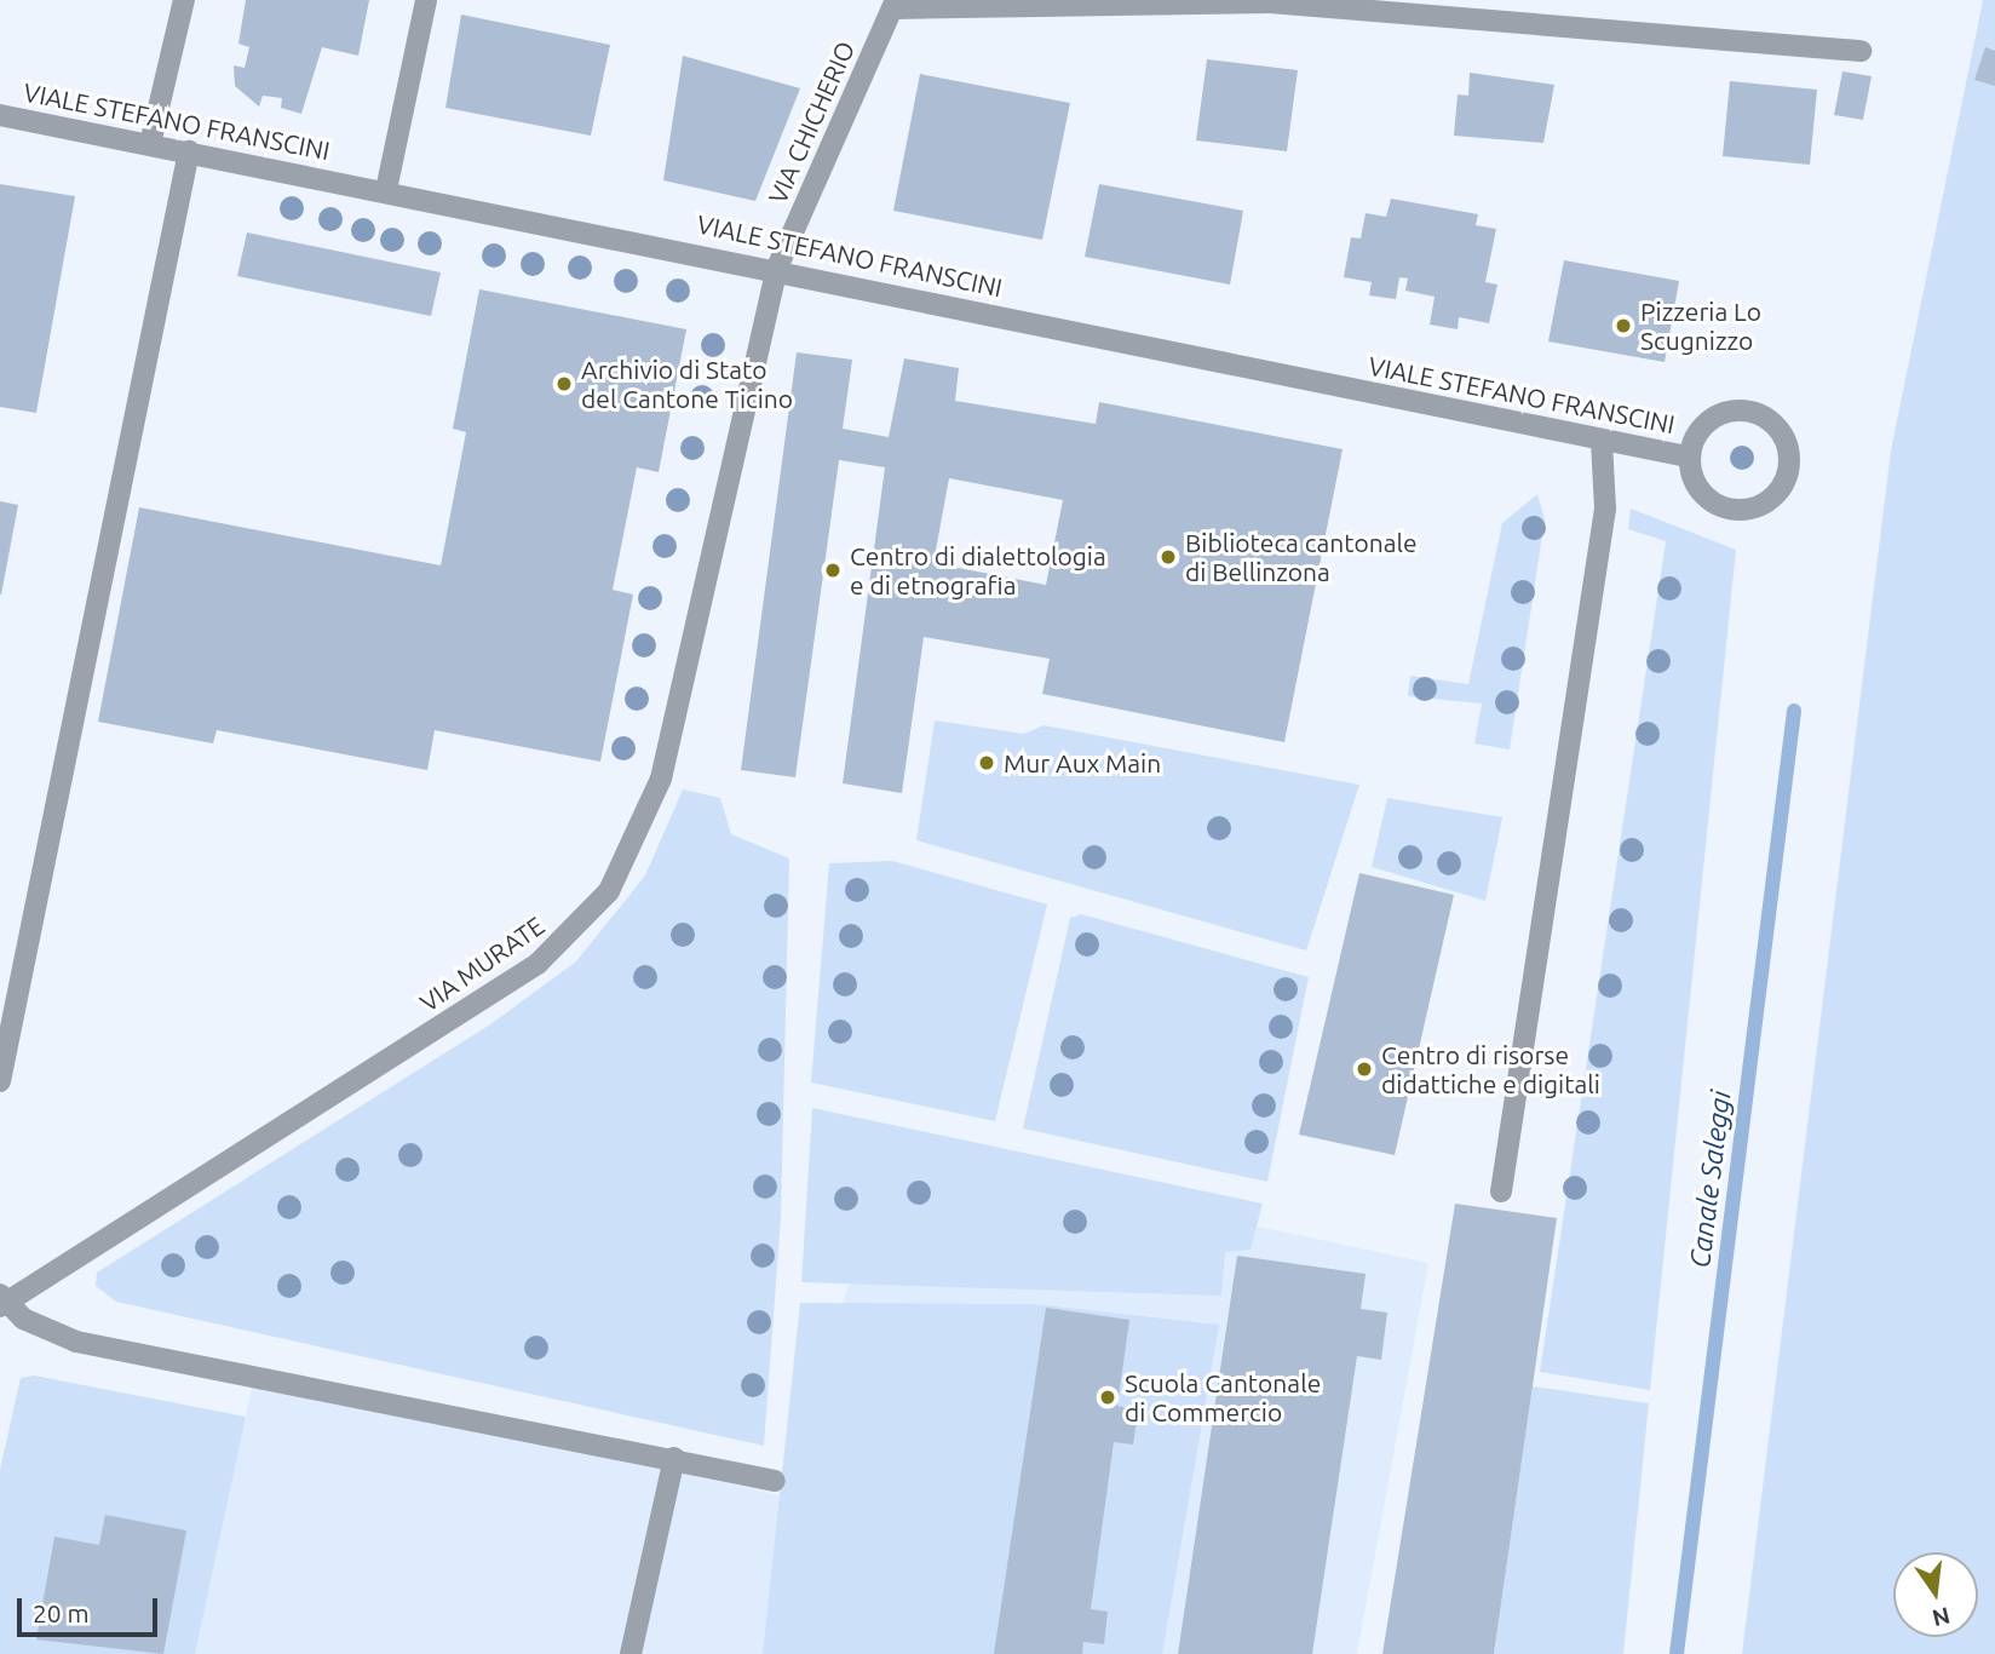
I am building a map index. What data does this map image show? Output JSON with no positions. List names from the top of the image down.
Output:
{
  "streets": {
    "street": ["VIALE STEFANO FRANSCINI", "VIA CHICHERIO", "VIA MURATE"]
  },
  "crossings": [
    ["VIALE STEFANO FRANSCINI", "VIA CHICHERIO"],
    ["VIALE STEFANO FRANSCINI", "VIA MURATE"],
    ["VIA CHICHERIO", "VIA MURATE"]
  ],
  "water": ["Canale Saleggi"],
  "places": [
    "Pizzeria Lo Scugnizzo",
    "Archivio di Stato del Cantone Ticino",
    "Biblioteca cantonale di Bellinzona",
    "Centro di dialettologia e di etnografia",
    "Mur Aux Main",
    "Centro di risorse didattiche e digitali",
    "Scuola Cantonale di Commercio"
  ],
  "scale_bar": "20 m",
  "north": "bottom"
}
